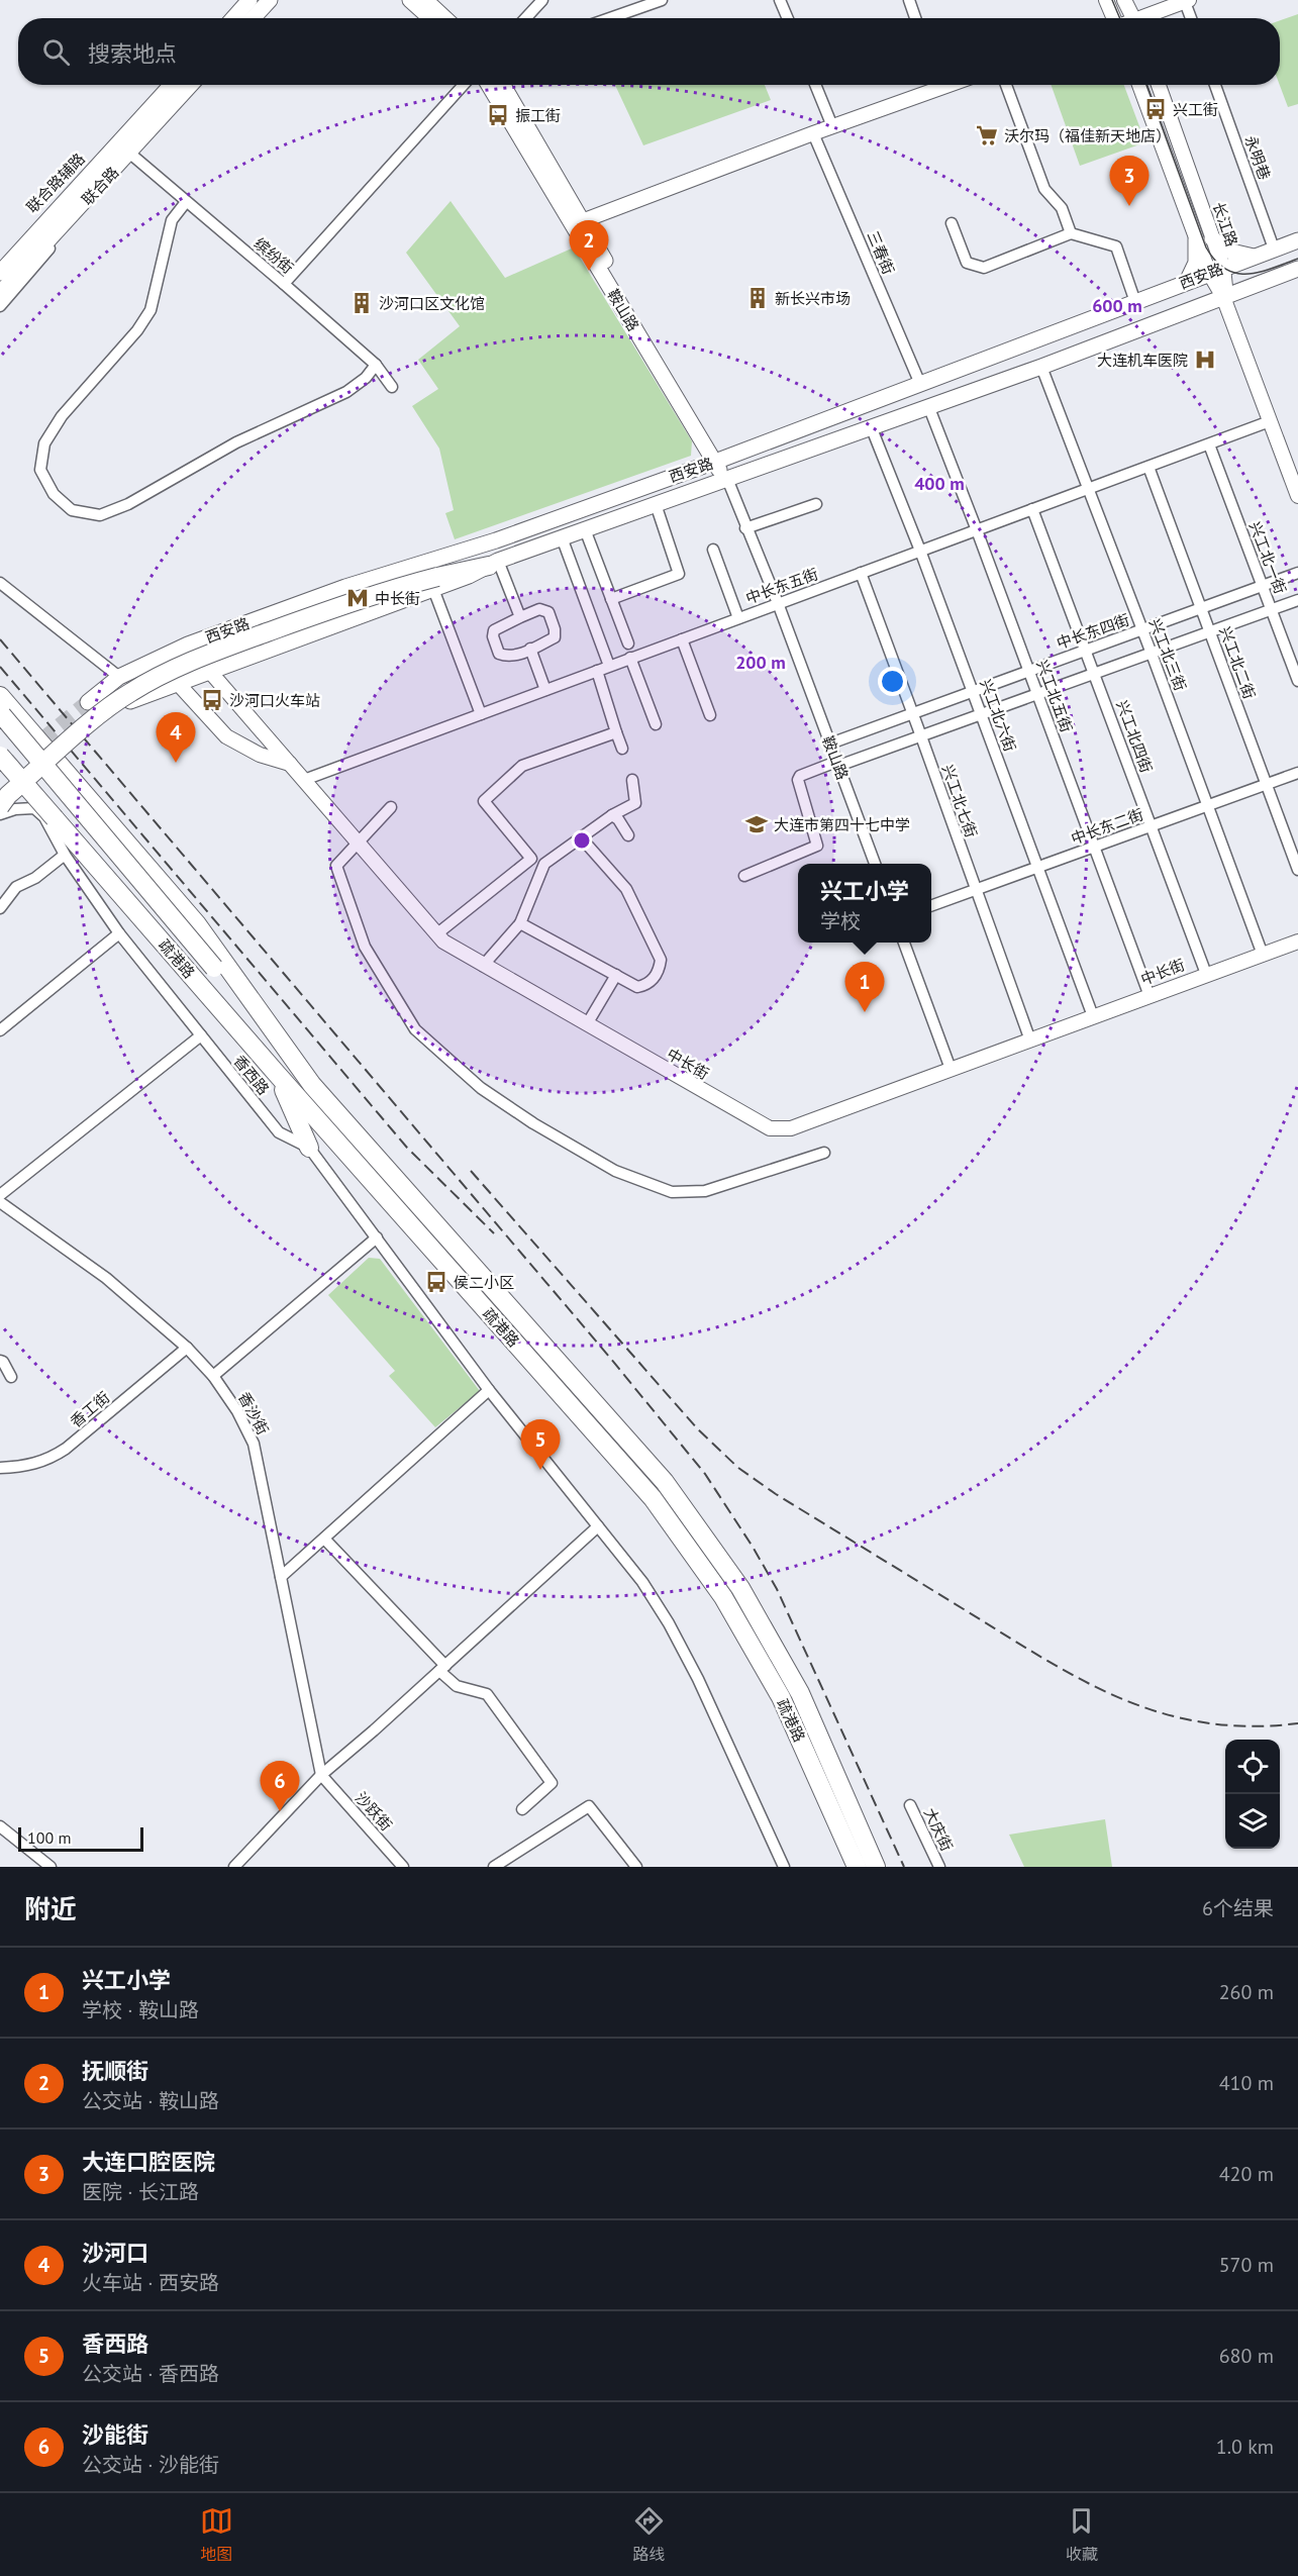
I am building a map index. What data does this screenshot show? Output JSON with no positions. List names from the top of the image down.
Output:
{
  "streets": {
    "highway": ["疏港路"],
    "main road": ["联合路", "西安路", "鞍山路"],
    "street": [
      "永明巷",
      "联合路辅路",
      "长江路",
      "三春街",
      "缤纷街",
      "兴工北一街",
      "中长东五街",
      "中长东四街",
      "兴工北三街",
      "兴工北二街",
      "兴工北五街",
      "兴工北六街",
      "兴工北四街",
      "兴工北七街",
      "中长东二街",
      "中长街",
      "香西路",
      "香工街",
      "香沙街",
      "沙跃街",
      "大庆街"
    ]
  },
  "crossings": [
    ["永明巷", "西安路"],
    ["联合路辅路", "联合路"],
    ["联合路", "缤纷街"],
    ["长江路", "西安路"],
    ["三春街", "西安路"],
    ["西安路", "鞍山路"],
    ["西安路", "兴工北三街"],
    ["西安路", "兴工北五街"],
    ["西安路", "兴工北六街"],
    ["西安路", "中长街"],
    ["鞍山路", "中长东五街"],
    ["鞍山路", "中长东四街"],
    ["兴工北一街", "中长东五街"],
    ["兴工北一街", "中长东四街"],
    ["中长东五街", "兴工北三街"],
    ["中长东五街", "兴工北二街"],
    ["中长东五街", "兴工北五街"],
    ["中长东五街", "兴工北六街"],
    ["中长东五街", "兴工北四街"],
    ["中长东五街", "兴工北七街"],
    ["中长东五街", "中长街"],
    ["中长东四街", "兴工北三街"],
    ["中长东四街", "兴工北二街"],
    ["中长东四街", "兴工北五街"],
    ["中长东四街", "兴工北六街"],
    ["中长东四街", "兴工北四街"],
    ["中长东四街", "兴工北七街"],
    ["兴工北三街", "中长东二街"],
    ["兴工北三街", "中长街"],
    ["兴工北二街", "中长东二街"],
    ["兴工北五街", "中长东二街"],
    ["兴工北五街", "中长街"],
    ["兴工北六街", "中长东二街"],
    ["兴工北六街", "中长街"],
    ["兴工北四街", "中长东二街"],
    ["兴工北四街", "中长街"],
    ["兴工北七街", "中长东二街"],
    ["兴工北七街", "中长街"],
    ["香工街", "香沙街"],
    ["香沙街", "沙跃街"]
  ],
  "places": {
    "bus stop": [
      "兴工街",
      "振工街",
      "沙河口火车站",
      "侯二小区"
    ],
    "supermarket": ["沃尔玛（福佳新天地店）"],
    "building": ["新长兴市场", "沙河口区文化馆"],
    "hospital": ["大连机车医院"],
    "metro station": ["中长街"],
    "school or university": ["大连市第四十七中学"]
  },
  "scale_bar": "100 m",
  "page": {
    "search": "搜索地点",
    "pins": [
      "3",
      "2",
      "4",
      "1",
      "5",
      "6"
    ],
    "popup": ["兴工小学", "学校"],
    "scale": "100 m",
    "heading": ["附近", "6个结果"],
    "list": [
      {
        "mark": "1",
        "name": "兴工小学",
        "note": "学校 · 鞍山路",
        "value": "260 m"
      },
      {
        "mark": "2",
        "name": "抚顺街",
        "note": "公交站 · 鞍山路",
        "value": "410 m"
      },
      {
        "mark": "3",
        "name": "大连口腔医院",
        "note": "医院 · 长江路",
        "value": "420 m"
      },
      {
        "mark": "4",
        "name": "沙河口",
        "note": "火车站 · 西安路",
        "value": "570 m"
      },
      {
        "mark": "5",
        "name": "香西路",
        "note": "公交站 · 香西路",
        "value": "680 m"
      },
      {
        "mark": "6",
        "name": "沙能街",
        "note": "公交站 · 沙能街",
        "value": "1.0 km"
      }
    ],
    "nav": ["地图", "路线", "收藏"]
  },
  "rings": ["600 m", "400 m", "200 m"]
}
